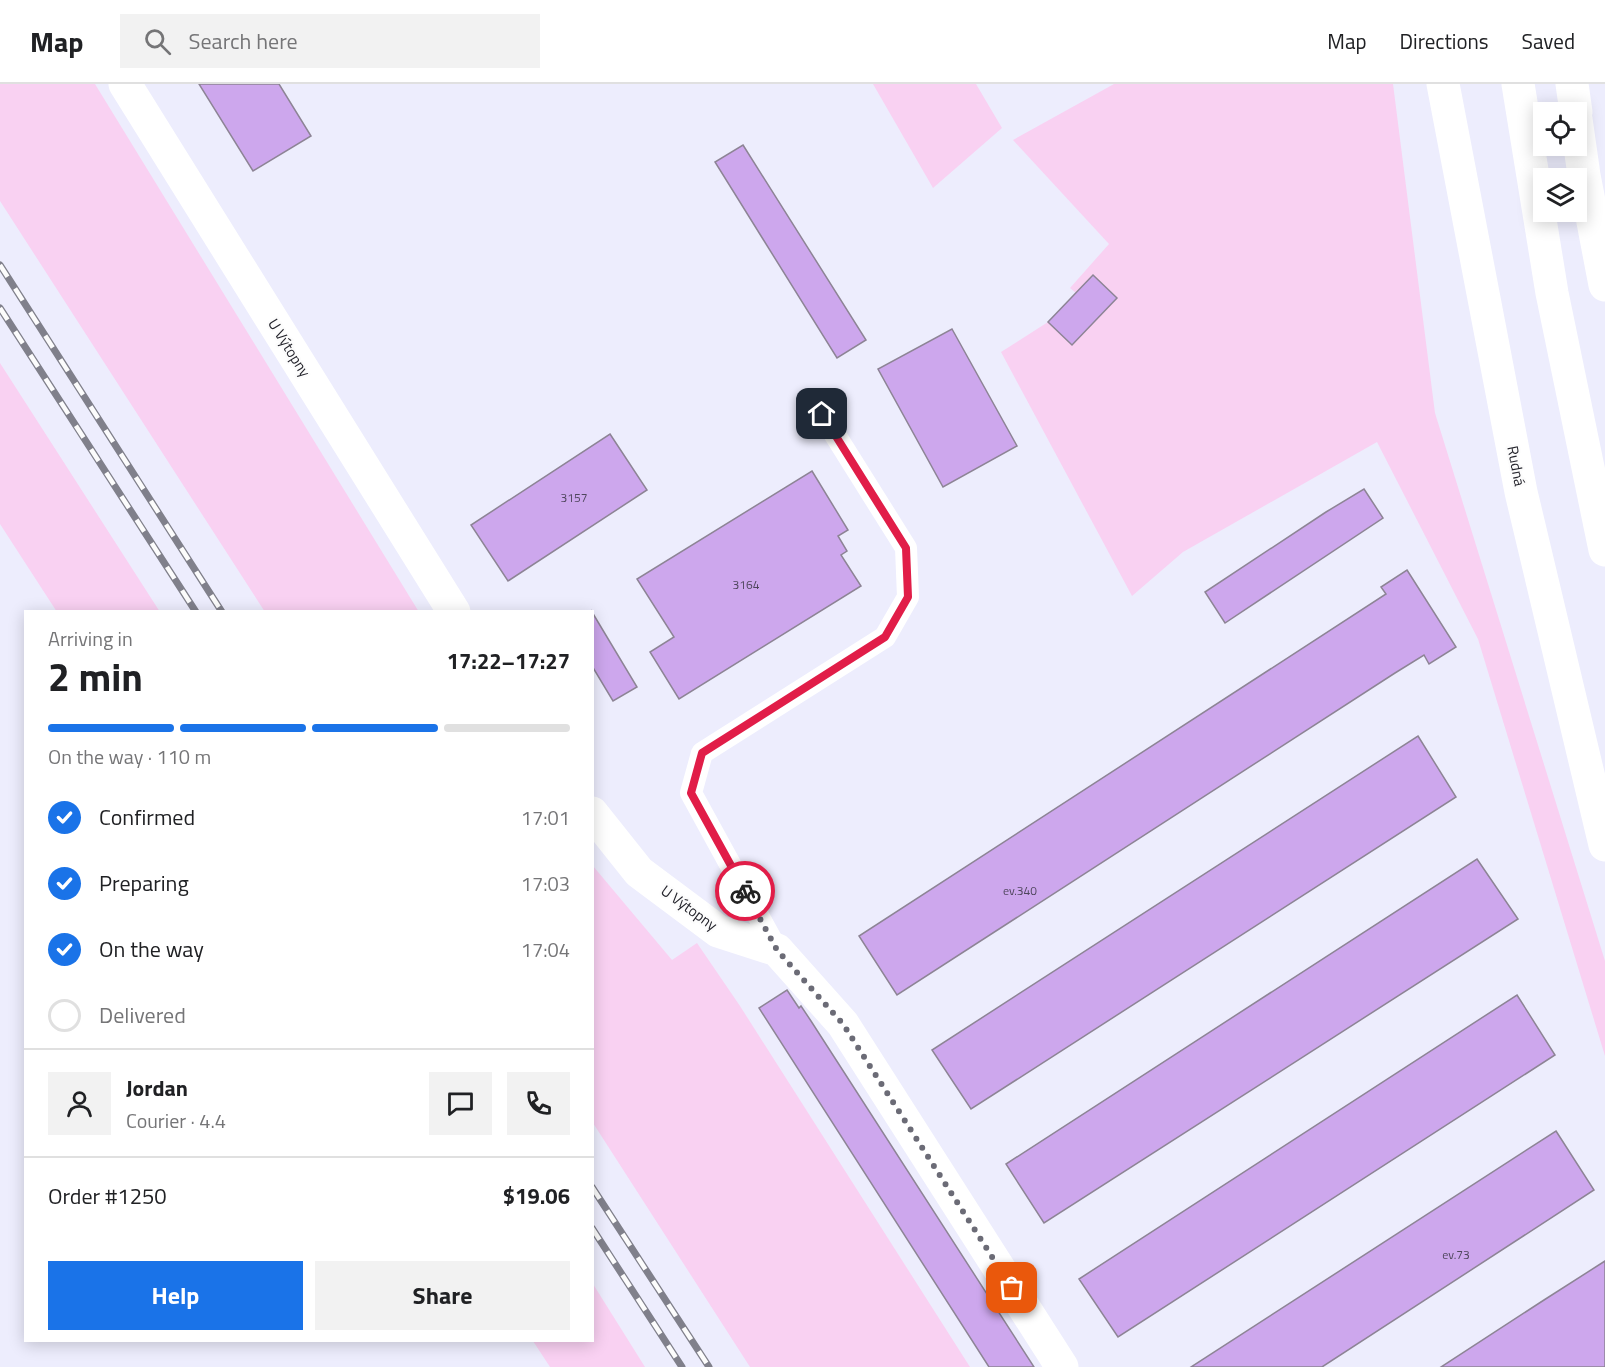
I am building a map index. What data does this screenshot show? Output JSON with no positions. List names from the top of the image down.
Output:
{
  "streets": {
    "main road": ["U Výtopny", "Rudná"]
  },
  "house_numbers": [
    "3157",
    "3164",
    "ev.340",
    "ev.73"
  ],
  "page": {
    "header": "Map",
    "search": "Search here",
    "nav": ["Map", "Directions", "Saved"],
    "heading": ["2 min", "Arriving in", "17:22–17:27"],
    "panel": [
      "Jordan",
      "Courier · 4.4",
      "Order #1250",
      "$19.06"
    ],
    "bar": "On the way · 110 m",
    "list": [
      ["Confirmed", "17:01"],
      ["Preparing", "17:03"],
      ["On the way", "17:04"],
      "Delivered"
    ],
    "buttons": ["Help", "Share"]
  }
}
